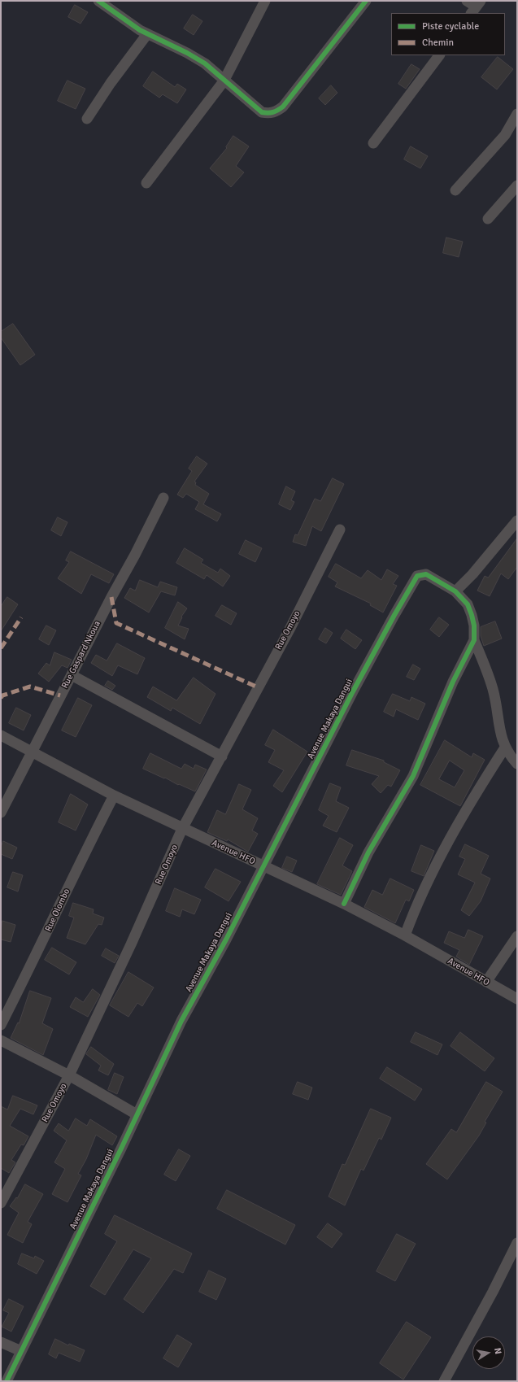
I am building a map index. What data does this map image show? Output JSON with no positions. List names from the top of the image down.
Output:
{
  "streets": {
    "street": [
      "Rue Omoyo",
      "Rue Gaspard Nkoua",
      "Avenue Makaya Dangui",
      "Avenue HFO",
      "Rue Olombo"
    ]
  },
  "crossings": [
    ["Rue Omoyo", "Avenue HFO"],
    ["Rue Gaspard Nkoua", "Avenue HFO"],
    ["Avenue Makaya Dangui", "Avenue HFO"],
    ["Avenue HFO", "Rue Olombo"]
  ],
  "legend": ["Piste cyclable", "Chemin"],
  "north": "right"
}
